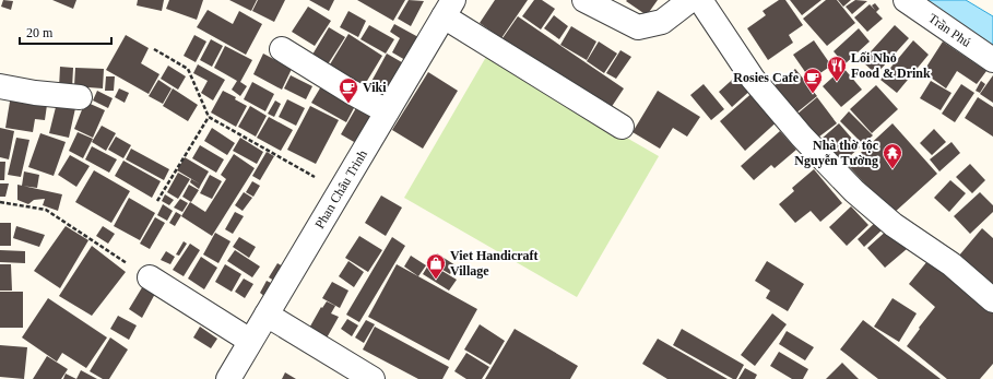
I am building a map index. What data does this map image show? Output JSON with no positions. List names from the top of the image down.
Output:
{
  "streets": {
    "street": ["Trần Phú", "Phan Châu Trinh"]
  },
  "places": {
    "restaurant": ["Lối Nhỏ Food & Drink"],
    "cafe": ["Rosies Cafe", "Viki"],
    "temple": ["Nhà thờ tộc Nguyễn Tường"],
    "shop": ["Viet Handicraft Village"]
  },
  "scale_bar": "20 m"
}
